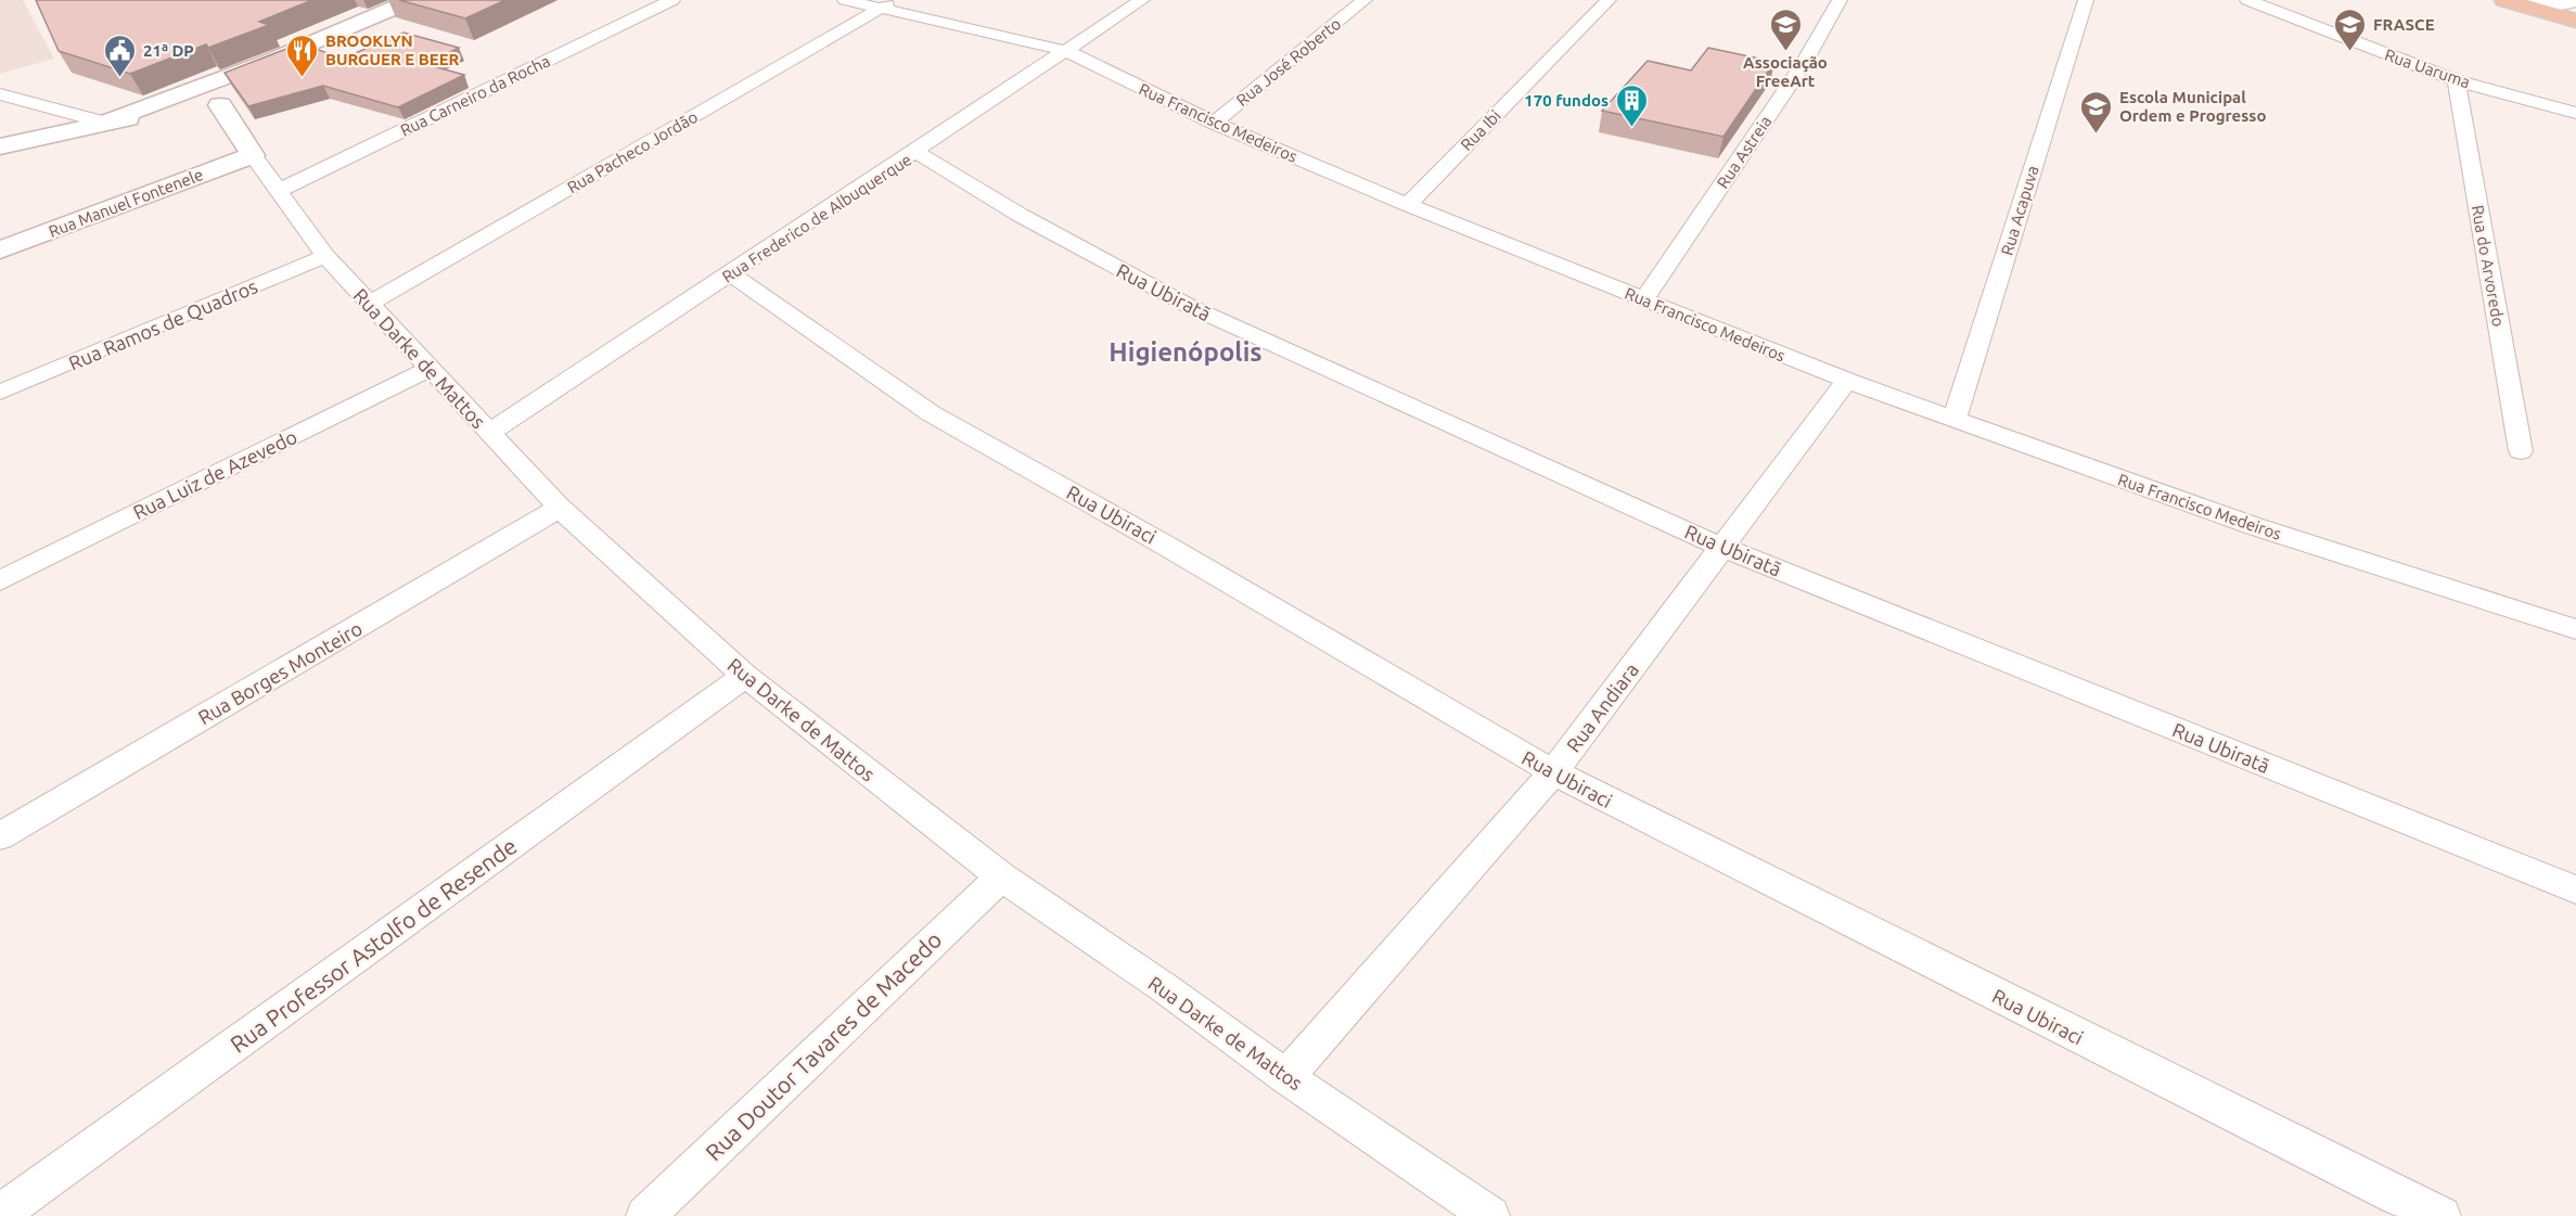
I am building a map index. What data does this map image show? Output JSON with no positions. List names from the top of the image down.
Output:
{
  "streets": {
    "street": [
      "Rua José Roberto",
      "Rua Uaruma",
      "Rua Carneiro da Rocha",
      "Rua Francisco Medeiros",
      "Rua Ibi",
      "Rua Pacheco Jordão",
      "Rua Astreia",
      "Rua Manuel Fontenele",
      "Rua Acapuva",
      "Rua Frederico de Albuquerque",
      "Rua do Arvoredo",
      "Rua Ubiratã",
      "Rua Ramos de Quadros",
      "Rua Darke de Mattos",
      "Rua Luiz de Azevedo",
      "Rua Ubiraci",
      "Rua Borges Monteiro",
      "Rua Andiara",
      "Rua Professor Astolfo de Resende",
      "Rua Doutor Tavares de Macedo"
    ]
  },
  "crossings": [
    ["Rua José Roberto", "Rua Francisco Medeiros"],
    ["Rua Uaruma", "Rua do Arvoredo"],
    ["Rua Carneiro da Rocha", "Rua Darke de Mattos"],
    ["Rua Francisco Medeiros", "Rua Ibi"],
    ["Rua Francisco Medeiros", "Rua Pacheco Jordão"],
    ["Rua Francisco Medeiros", "Rua Astreia"],
    ["Rua Francisco Medeiros", "Rua Acapuva"],
    ["Rua Francisco Medeiros", "Rua Frederico de Albuquerque"],
    ["Rua Francisco Medeiros", "Rua Andiara"],
    ["Rua Pacheco Jordão", "Rua Darke de Mattos"],
    ["Rua Manuel Fontenele", "Rua Darke de Mattos"],
    ["Rua Frederico de Albuquerque", "Rua Ubiratã"],
    ["Rua Frederico de Albuquerque", "Rua Darke de Mattos"],
    ["Rua Frederico de Albuquerque", "Rua Ubiraci"],
    ["Rua Ubiratã", "Rua Andiara"],
    ["Rua Ramos de Quadros", "Rua Darke de Mattos"],
    ["Rua Darke de Mattos", "Rua Luiz de Azevedo"],
    ["Rua Darke de Mattos", "Rua Borges Monteiro"],
    ["Rua Darke de Mattos", "Rua Andiara"],
    ["Rua Darke de Mattos", "Rua Professor Astolfo de Resende"],
    ["Rua Darke de Mattos", "Rua Doutor Tavares de Macedo"],
    ["Rua Ubiraci", "Rua Andiara"]
  ],
  "districts": ["Higienópolis"],
  "places": {
    "school or university": ["Associação FreeArt", "FRASCE", "Escola Municipal Ordem e Progresso"],
    "public building": ["21ª DP"],
    "restaurant": ["BROOKLYN BURGUER E BEER"],
    "building": ["170 fundos"]
  }
}
